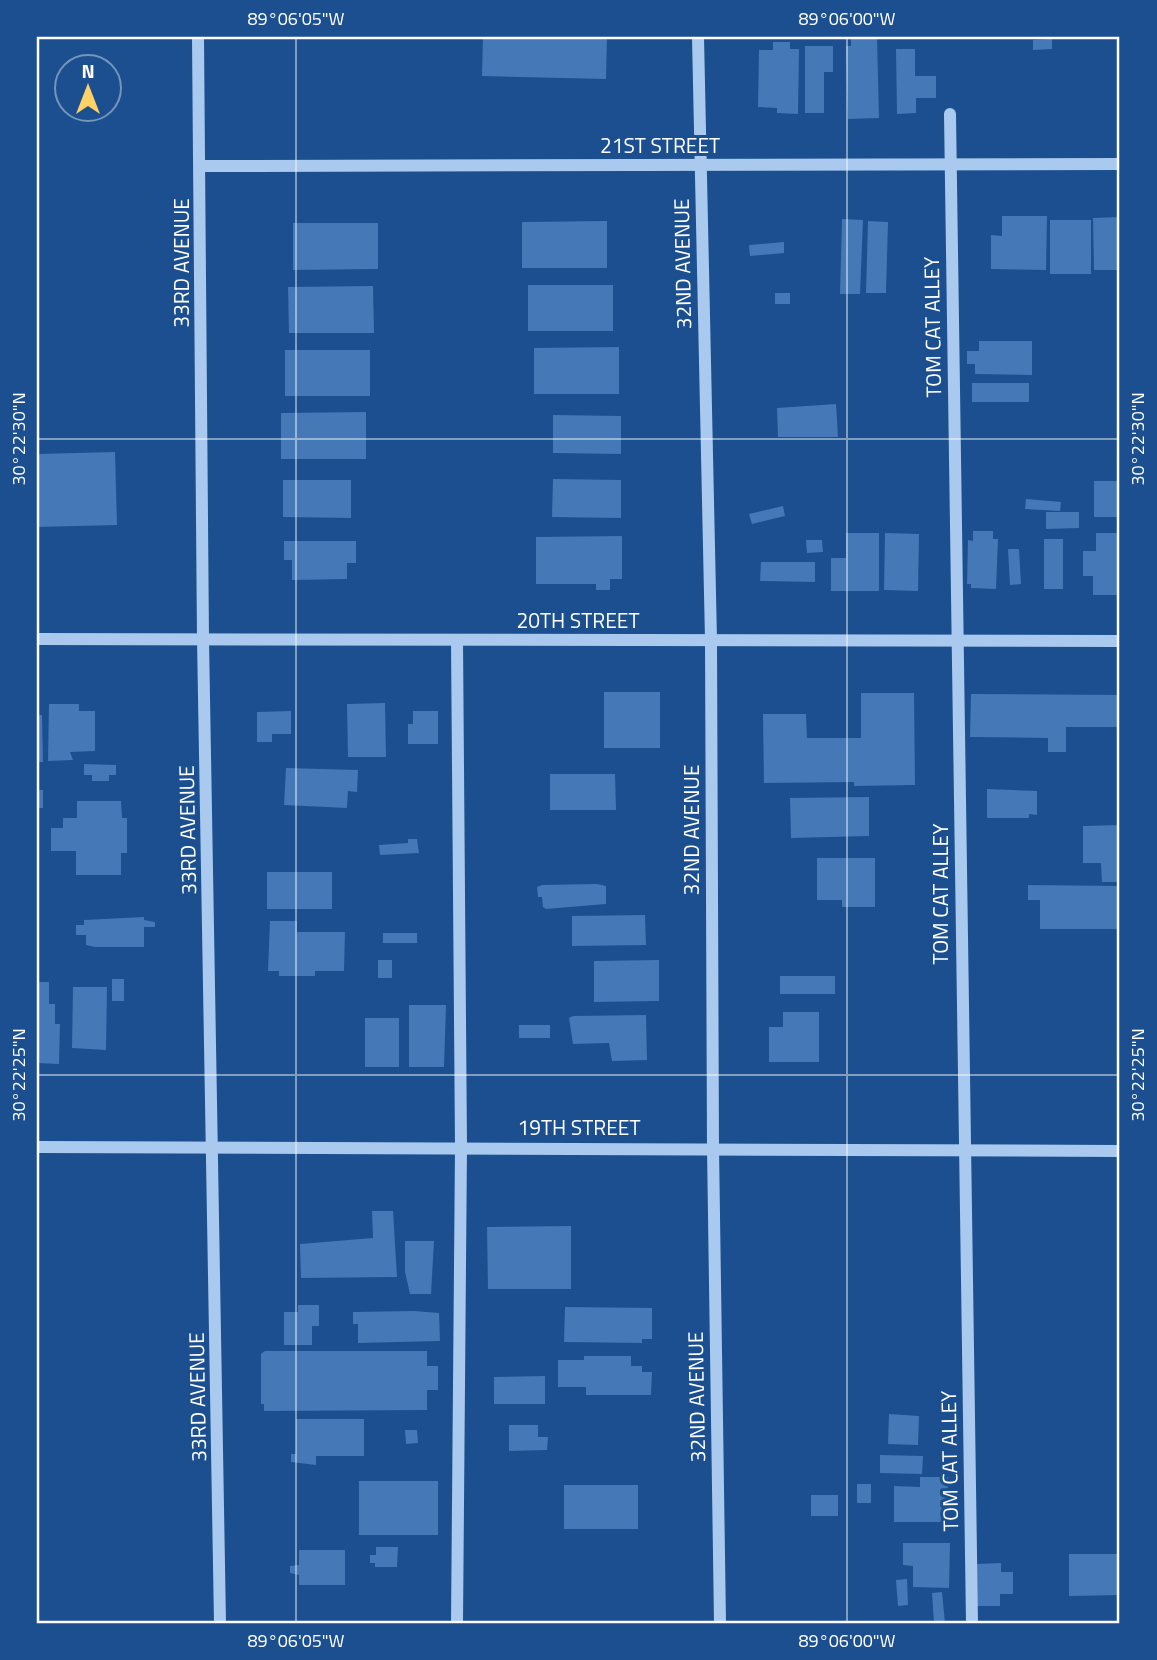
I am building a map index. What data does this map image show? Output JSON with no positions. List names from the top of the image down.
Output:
{
  "streets": {
    "street": [
      "21ST STREET",
      "33RD AVENUE",
      "32ND AVENUE",
      "TOM CAT ALLEY",
      "20TH STREET",
      "19TH STREET"
    ]
  },
  "crossings": [
    ["21ST STREET", "33RD AVENUE"],
    ["21ST STREET", "32ND AVENUE"],
    ["21ST STREET", "TOM CAT ALLEY"],
    ["33RD AVENUE", "20TH STREET"],
    ["33RD AVENUE", "19TH STREET"],
    ["32ND AVENUE", "20TH STREET"],
    ["32ND AVENUE", "19TH STREET"],
    ["TOM CAT ALLEY", "20TH STREET"],
    ["TOM CAT ALLEY", "19TH STREET"]
  ],
  "north": "top",
  "coordinates": [
    "89°06'05\"W",
    "89°06'00\"W",
    "30°22'30\"N",
    "30°22'25\"N"
  ]
}
